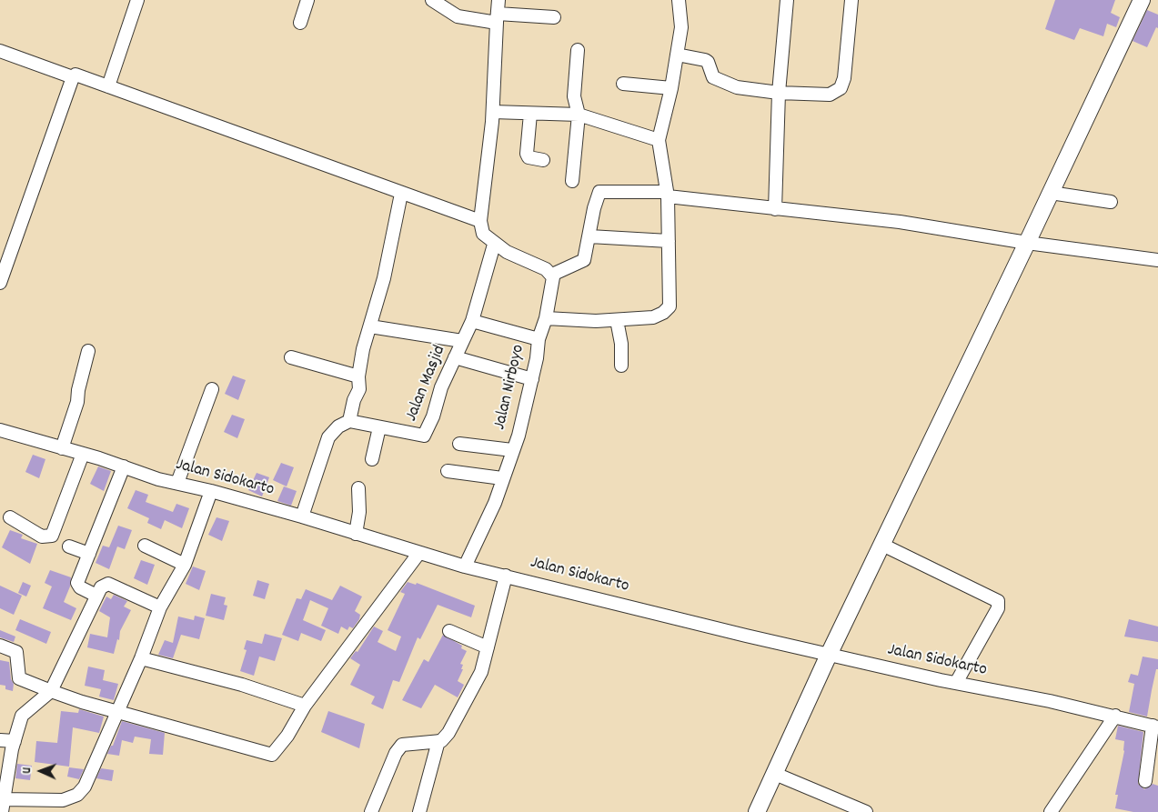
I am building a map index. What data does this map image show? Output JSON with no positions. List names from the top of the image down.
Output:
{
  "streets": {
    "street": ["Jalan Masjid", "Jalan Nirboyo", "Jalan Sidokarto"]
  },
  "crossings": [
    ["Jalan Nirboyo", "Jalan Sidokarto"]
  ],
  "north": "left"
}
